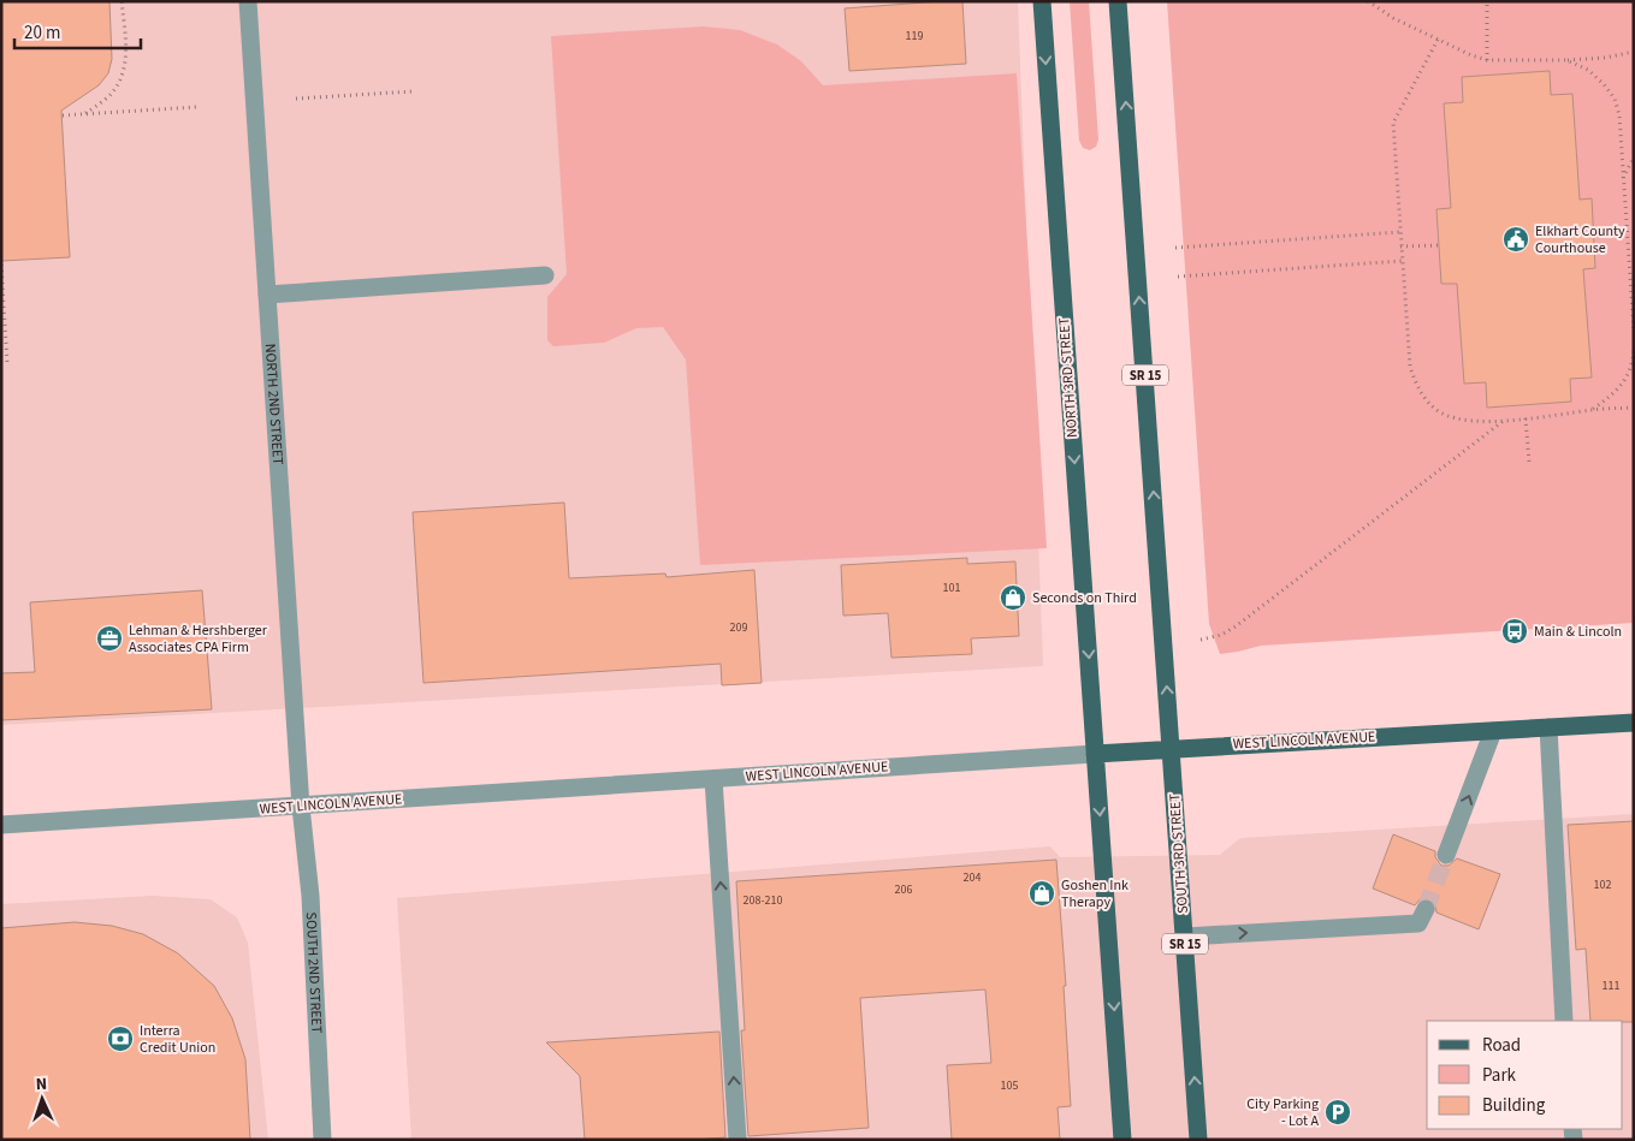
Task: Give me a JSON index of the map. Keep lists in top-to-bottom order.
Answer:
{
  "streets": {
    "main road": [
      "SR 15",
      "NORTH 3RD STREET",
      "WEST LINCOLN AVENUE",
      "SOUTH 3RD STREET"
    ],
    "street": ["NORTH 2ND STREET", "SOUTH 2ND STREET"]
  },
  "crossings": [
    ["SR 15", "WEST LINCOLN AVENUE"],
    ["SR 15", "SOUTH 3RD STREET"],
    ["NORTH 3RD STREET", "WEST LINCOLN AVENUE"],
    ["NORTH 2ND STREET", "WEST LINCOLN AVENUE"],
    ["NORTH 2ND STREET", "SOUTH 2ND STREET"],
    ["WEST LINCOLN AVENUE", "SOUTH 3RD STREET"],
    ["WEST LINCOLN AVENUE", "SOUTH 2ND STREET"]
  ],
  "places": {
    "public building": ["Elkhart County Courthouse"],
    "shop": ["Seconds on Third", "Goshen Ink Therapy"],
    "bus stop": ["Main & Lincoln"],
    "office": ["Lehman & Hershberger Associates CPA Firm"],
    "bank": ["Interra Credit Union"],
    "parking": ["City Parking - Lot A"]
  },
  "house_numbers": [
    "119",
    "101",
    "209",
    "204",
    "102",
    "206",
    "208-210",
    "111",
    "105"
  ],
  "legend": ["Road", "Park", "Building"],
  "scale_bar": "20 m",
  "north": "top"
}
